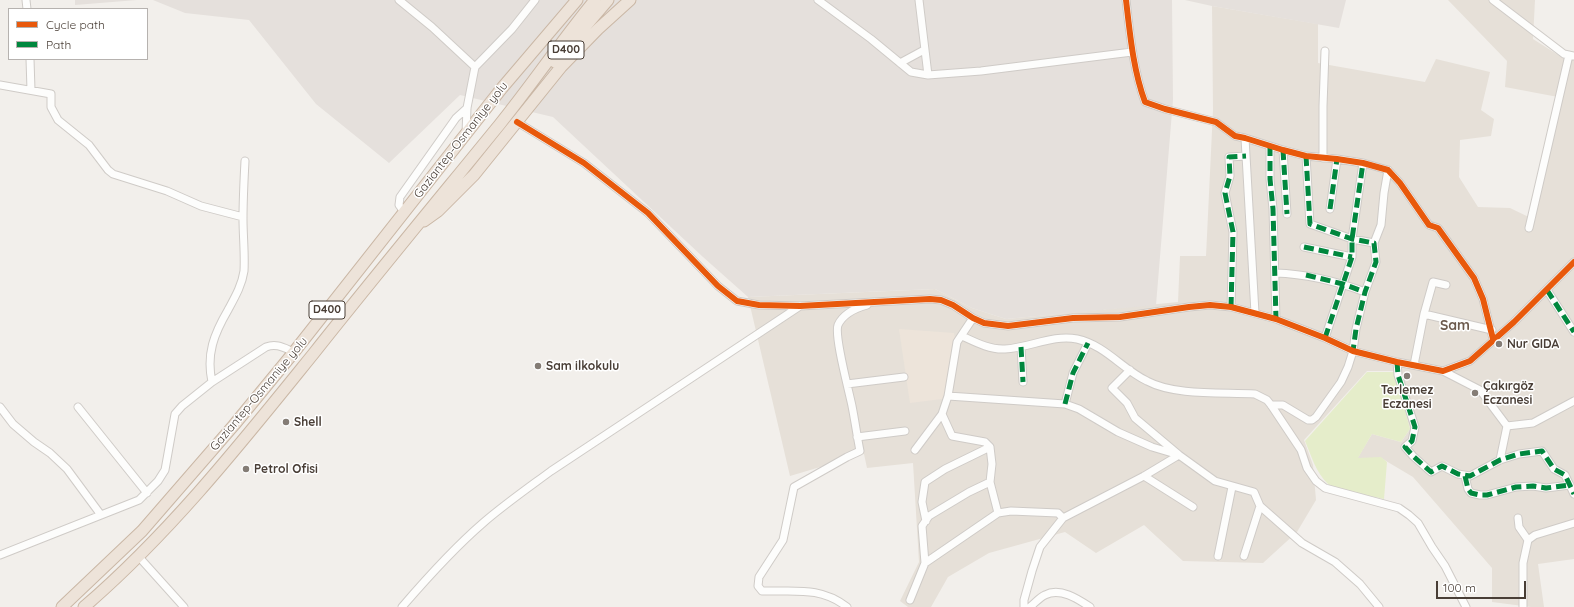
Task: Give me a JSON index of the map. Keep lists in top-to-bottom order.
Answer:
{
  "streets": {
    "highway": ["D400", "Gaziantep-Osmaniye yolu"]
  },
  "crossings": [
    ["D400", "Gaziantep-Osmaniye yolu"]
  ],
  "districts": ["Sam"],
  "places": [
    "Nur GIDA",
    "Sam ilkokulu",
    "Terlemez Eczanesi",
    "Çakırgöz Eczanesi",
    "Shell",
    "Petrol Ofisi"
  ],
  "legend": ["Cycle path", "Path"],
  "scale_bar": "100 m"
}
